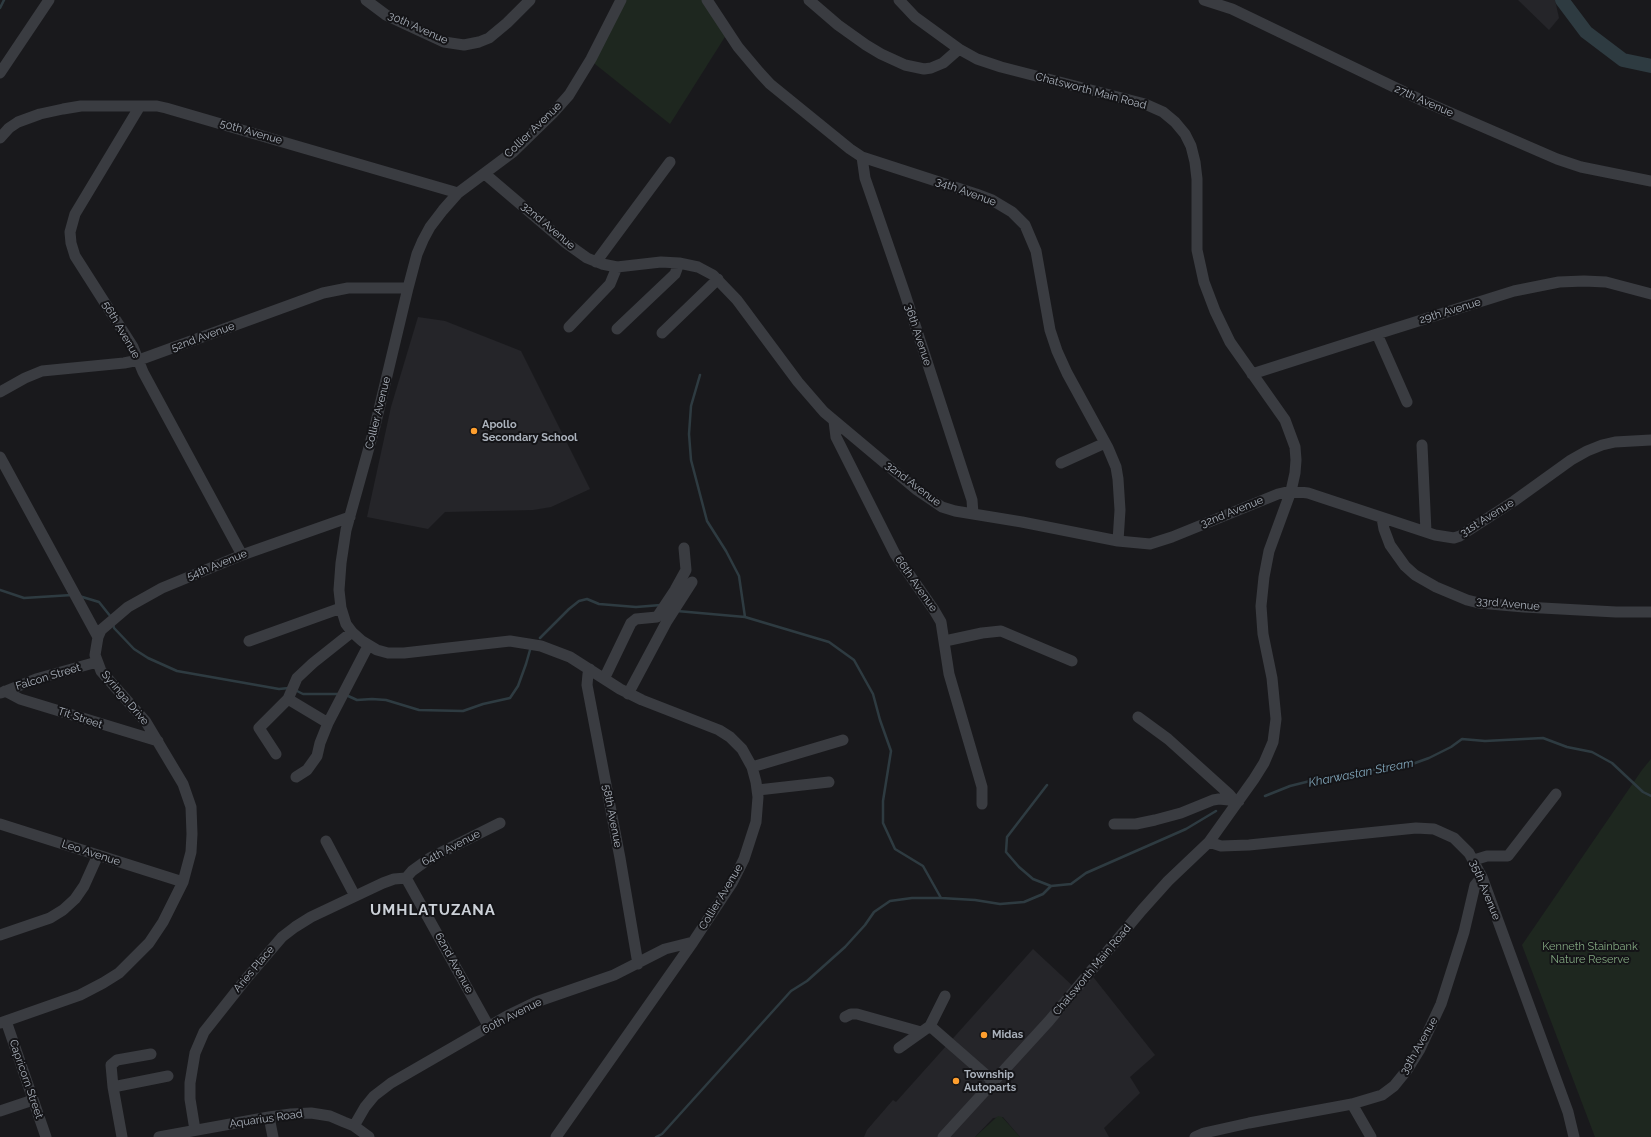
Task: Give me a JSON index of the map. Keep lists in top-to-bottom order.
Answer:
{
  "streets": {
    "street": [
      "30th Avenue",
      "Chatsworth Main Road",
      "27th Avenue",
      "Collier Avenue",
      "50th Avenue",
      "34th Avenue",
      "32nd Avenue",
      "29th Avenue",
      "56th Avenue",
      "36th Avenue",
      "52nd Avenue",
      "31st Avenue",
      "54th Avenue",
      "66th Avenue",
      "33rd Avenue",
      "Falcon Street",
      "Syringa Drive",
      "Tit Street",
      "58th Avenue",
      "64th Avenue",
      "Leo Avenue",
      "35th Avenue",
      "62nd Avenue",
      "Aries Place",
      "60th Avenue",
      "39th Avenue",
      "Capricorn Street",
      "Aquarius Road"
    ]
  },
  "crossings": [
    ["Chatsworth Main Road", "32nd Avenue"],
    ["Chatsworth Main Road", "29th Avenue"],
    ["Chatsworth Main Road", "31st Avenue"],
    ["Chatsworth Main Road", "35th Avenue"],
    ["Collier Avenue", "50th Avenue"],
    ["Collier Avenue", "32nd Avenue"],
    ["Collier Avenue", "52nd Avenue"],
    ["Collier Avenue", "54th Avenue"],
    ["Collier Avenue", "58th Avenue"],
    ["Collier Avenue", "60th Avenue"],
    ["50th Avenue", "56th Avenue"],
    ["34th Avenue", "32nd Avenue"],
    ["34th Avenue", "36th Avenue"],
    ["32nd Avenue", "36th Avenue"],
    ["32nd Avenue", "31st Avenue"],
    ["32nd Avenue", "66th Avenue"],
    ["56th Avenue", "52nd Avenue"],
    ["56th Avenue", "54th Avenue"],
    ["31st Avenue", "33rd Avenue"],
    ["54th Avenue", "Syringa Drive"],
    ["Falcon Street", "Syringa Drive"],
    ["Falcon Street", "Tit Street"],
    ["Syringa Drive", "Tit Street"],
    ["Syringa Drive", "Leo Avenue"],
    ["Syringa Drive", "Capricorn Street"],
    ["58th Avenue", "60th Avenue"],
    ["64th Avenue", "62nd Avenue"],
    ["64th Avenue", "Aries Place"],
    ["35th Avenue", "39th Avenue"],
    ["62nd Avenue", "Aries Place"],
    ["62nd Avenue", "60th Avenue"],
    ["Aries Place", "Aquarius Road"],
    ["60th Avenue", "Aquarius Road"]
  ],
  "districts": ["UMHLATUZANA"],
  "water": ["Kharwastan Stream"],
  "parks": ["Kenneth Stainbank Nature Reserve"],
  "places": ["Apollo Secondary School", "Midas", "Township Autoparts"]
}
